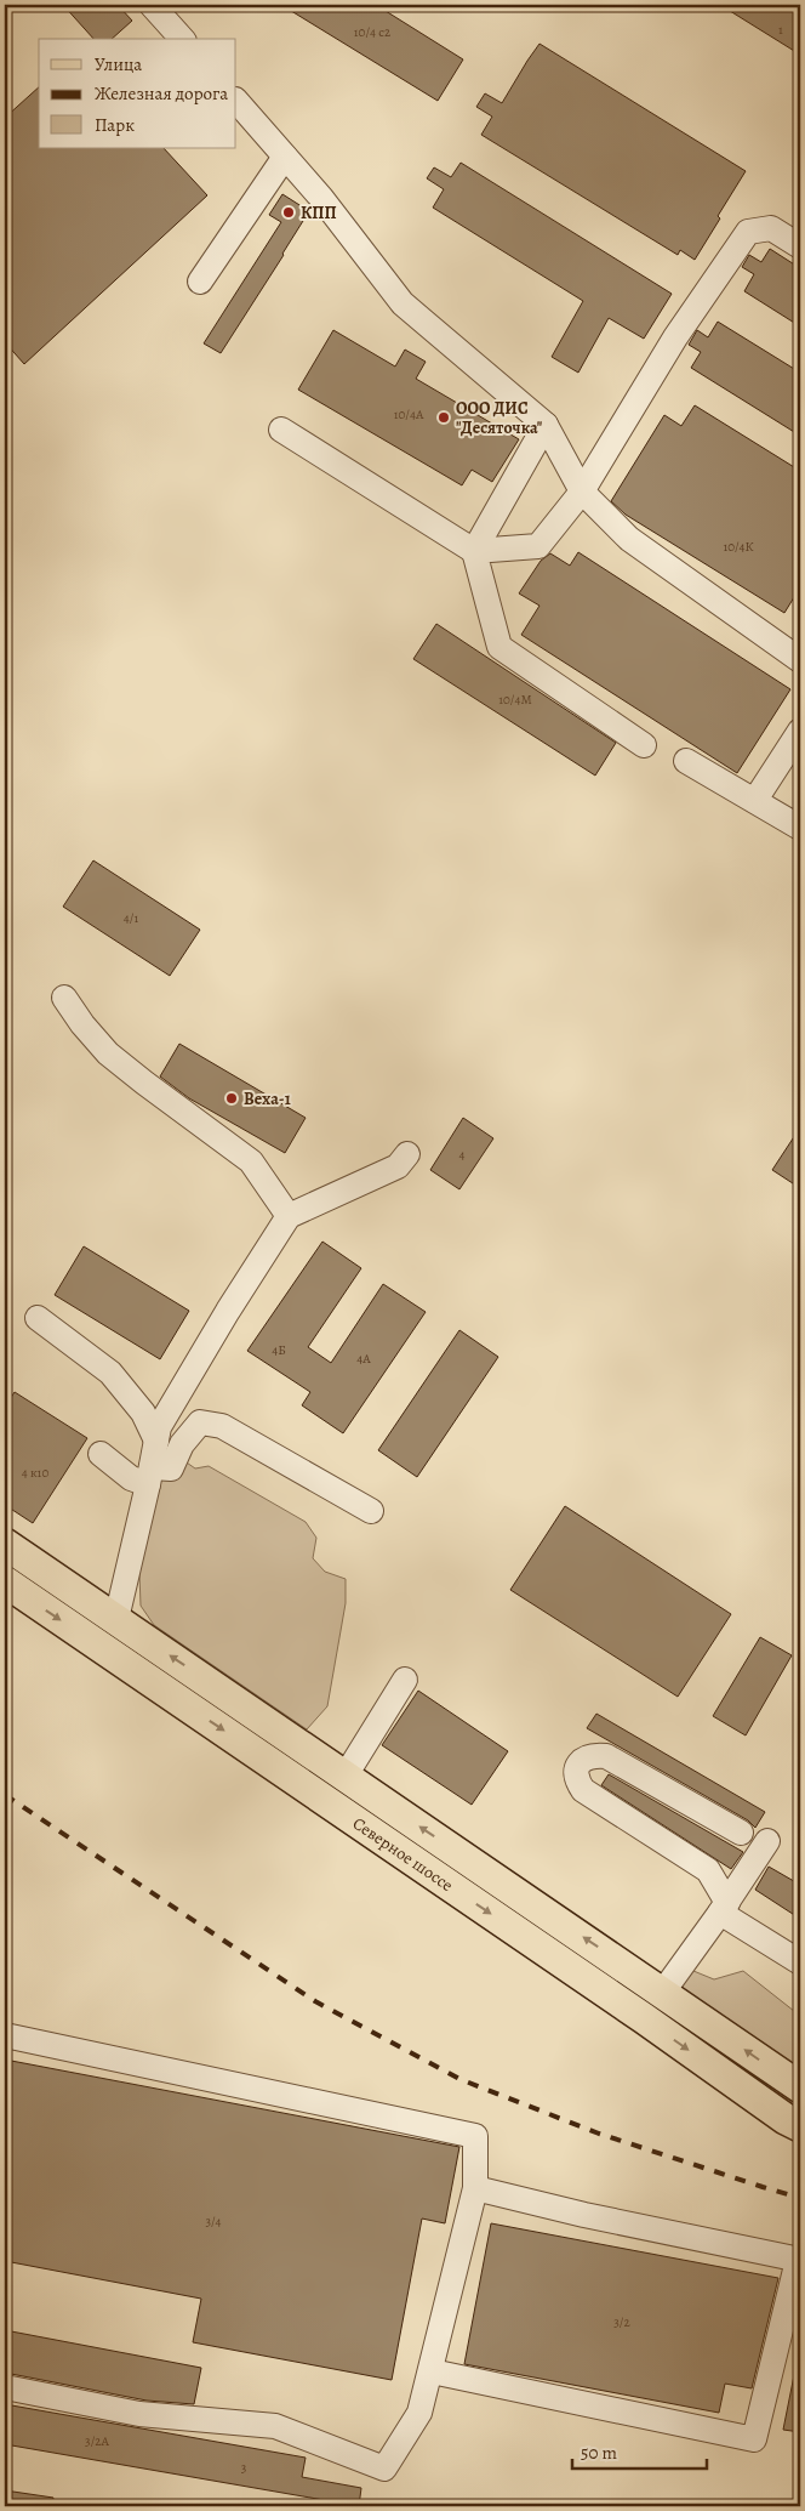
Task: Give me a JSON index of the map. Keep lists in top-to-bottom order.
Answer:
{
  "streets": {
    "main road": ["Северное шоссе"]
  },
  "places": ["КПП", "ООО ДИС \"Десяточка\"", "Веха-1"],
  "house_numbers": [
    "1",
    "10/4 с2",
    "10/4А",
    "10/4К",
    "10/4М",
    "4/1",
    "4",
    "4Б",
    "4А",
    "4 к10",
    "3/4",
    "3/2",
    "3/2А",
    "3"
  ],
  "legend": ["Улица", "Железная дорога", "Парк"],
  "scale_bar": "50 m"
}
